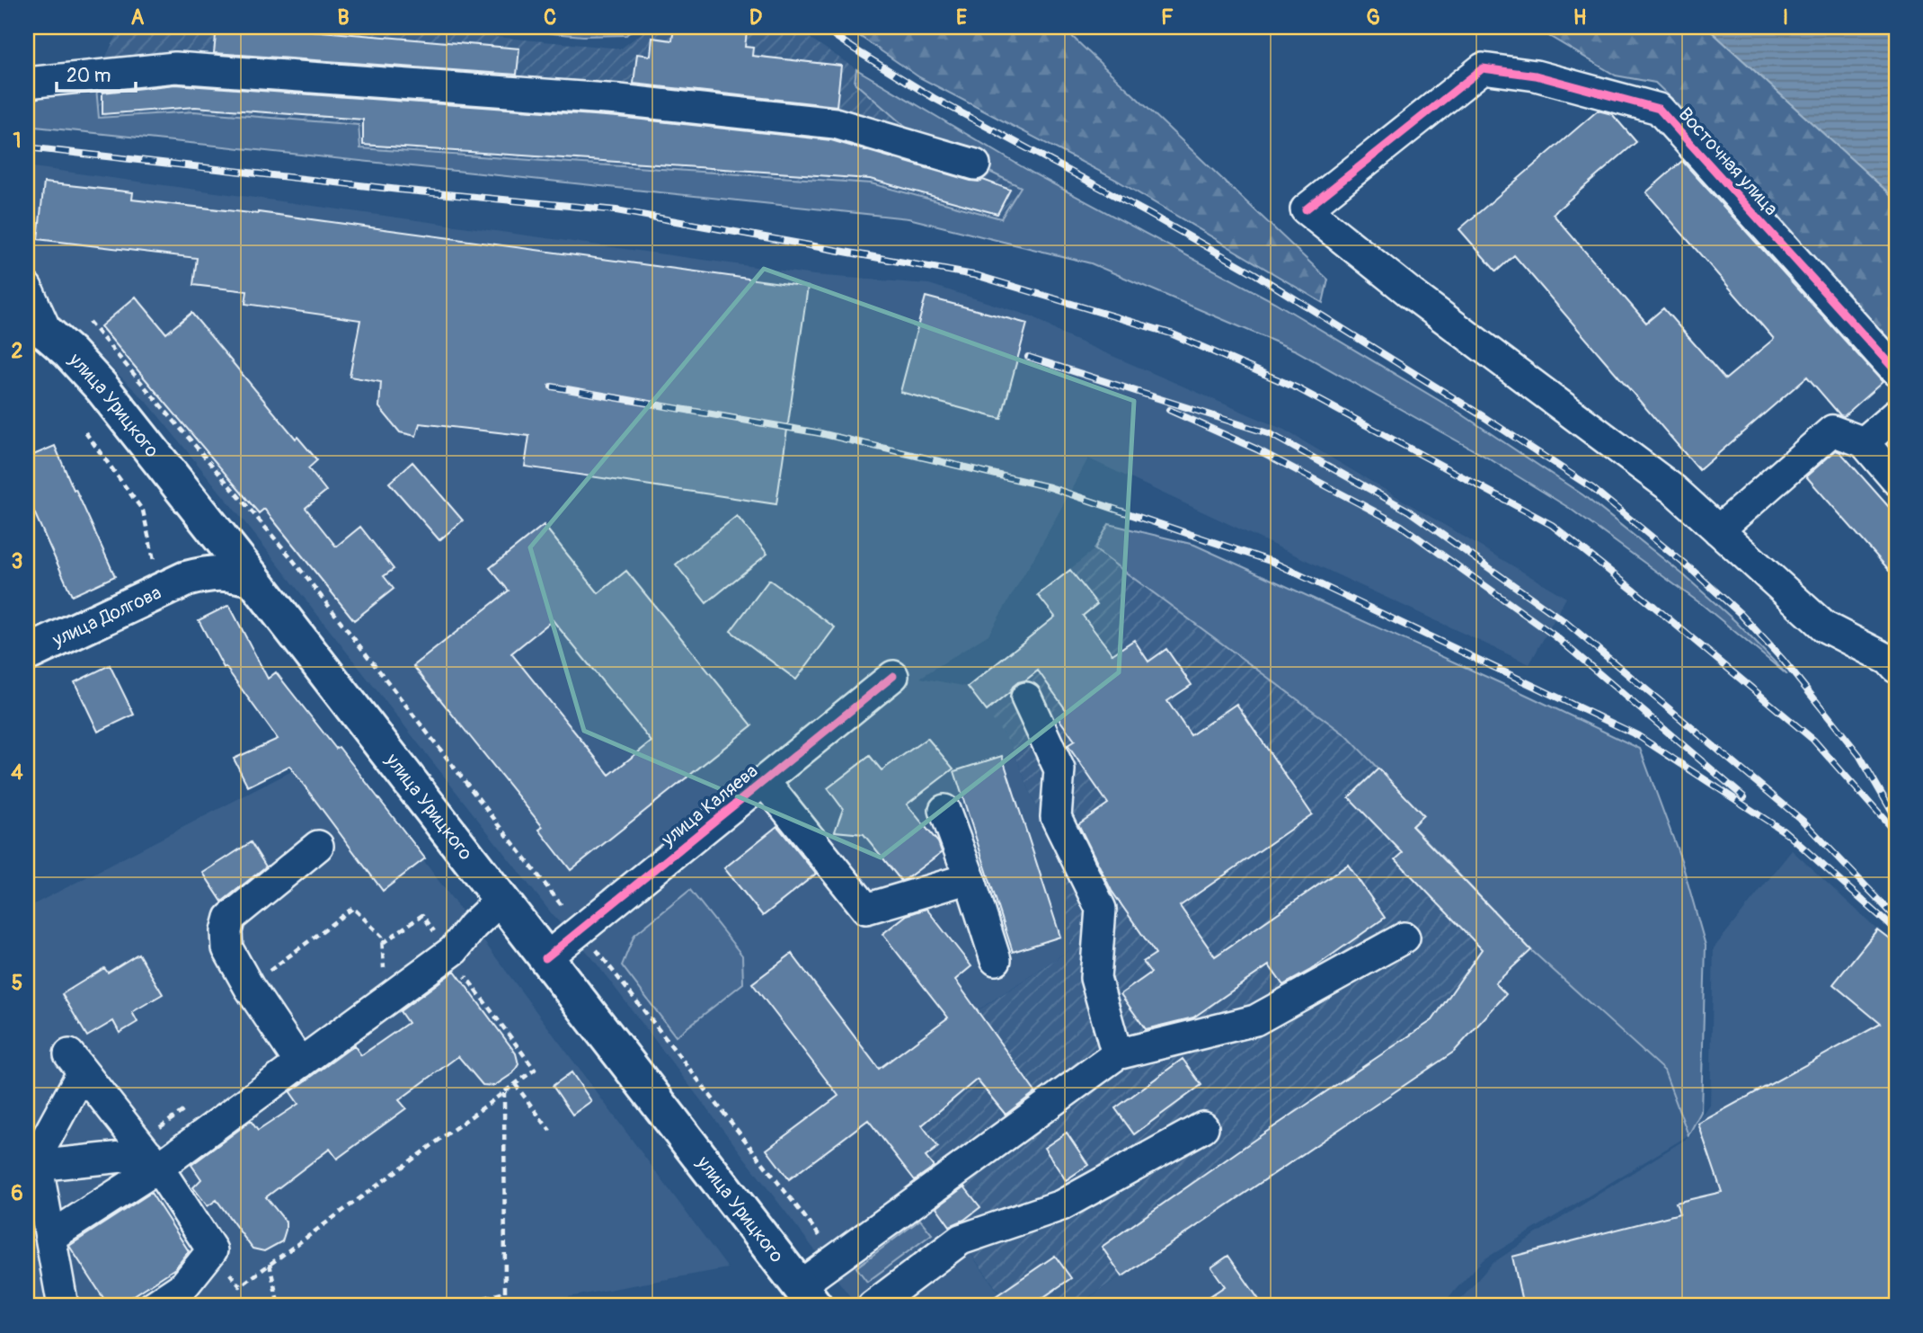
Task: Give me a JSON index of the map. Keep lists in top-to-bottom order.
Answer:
{
  "streets": {
    "main road": ["улица Урицкого", "улица Долгова"],
    "street": ["Восточная улица", "улица Каляева"]
  },
  "crossings": [
    ["улица Урицкого", "улица Долгова"],
    ["улица Урицкого", "улица Каляева"]
  ],
  "scale_bar": "20 m",
  "grid": {
    "columns": [
      "A",
      "B",
      "C",
      "D",
      "E",
      "F",
      "G",
      "H",
      "I"
    ],
    "rows": [
      "1",
      "2",
      "3",
      "4",
      "5",
      "6"
    ]
  }
}
